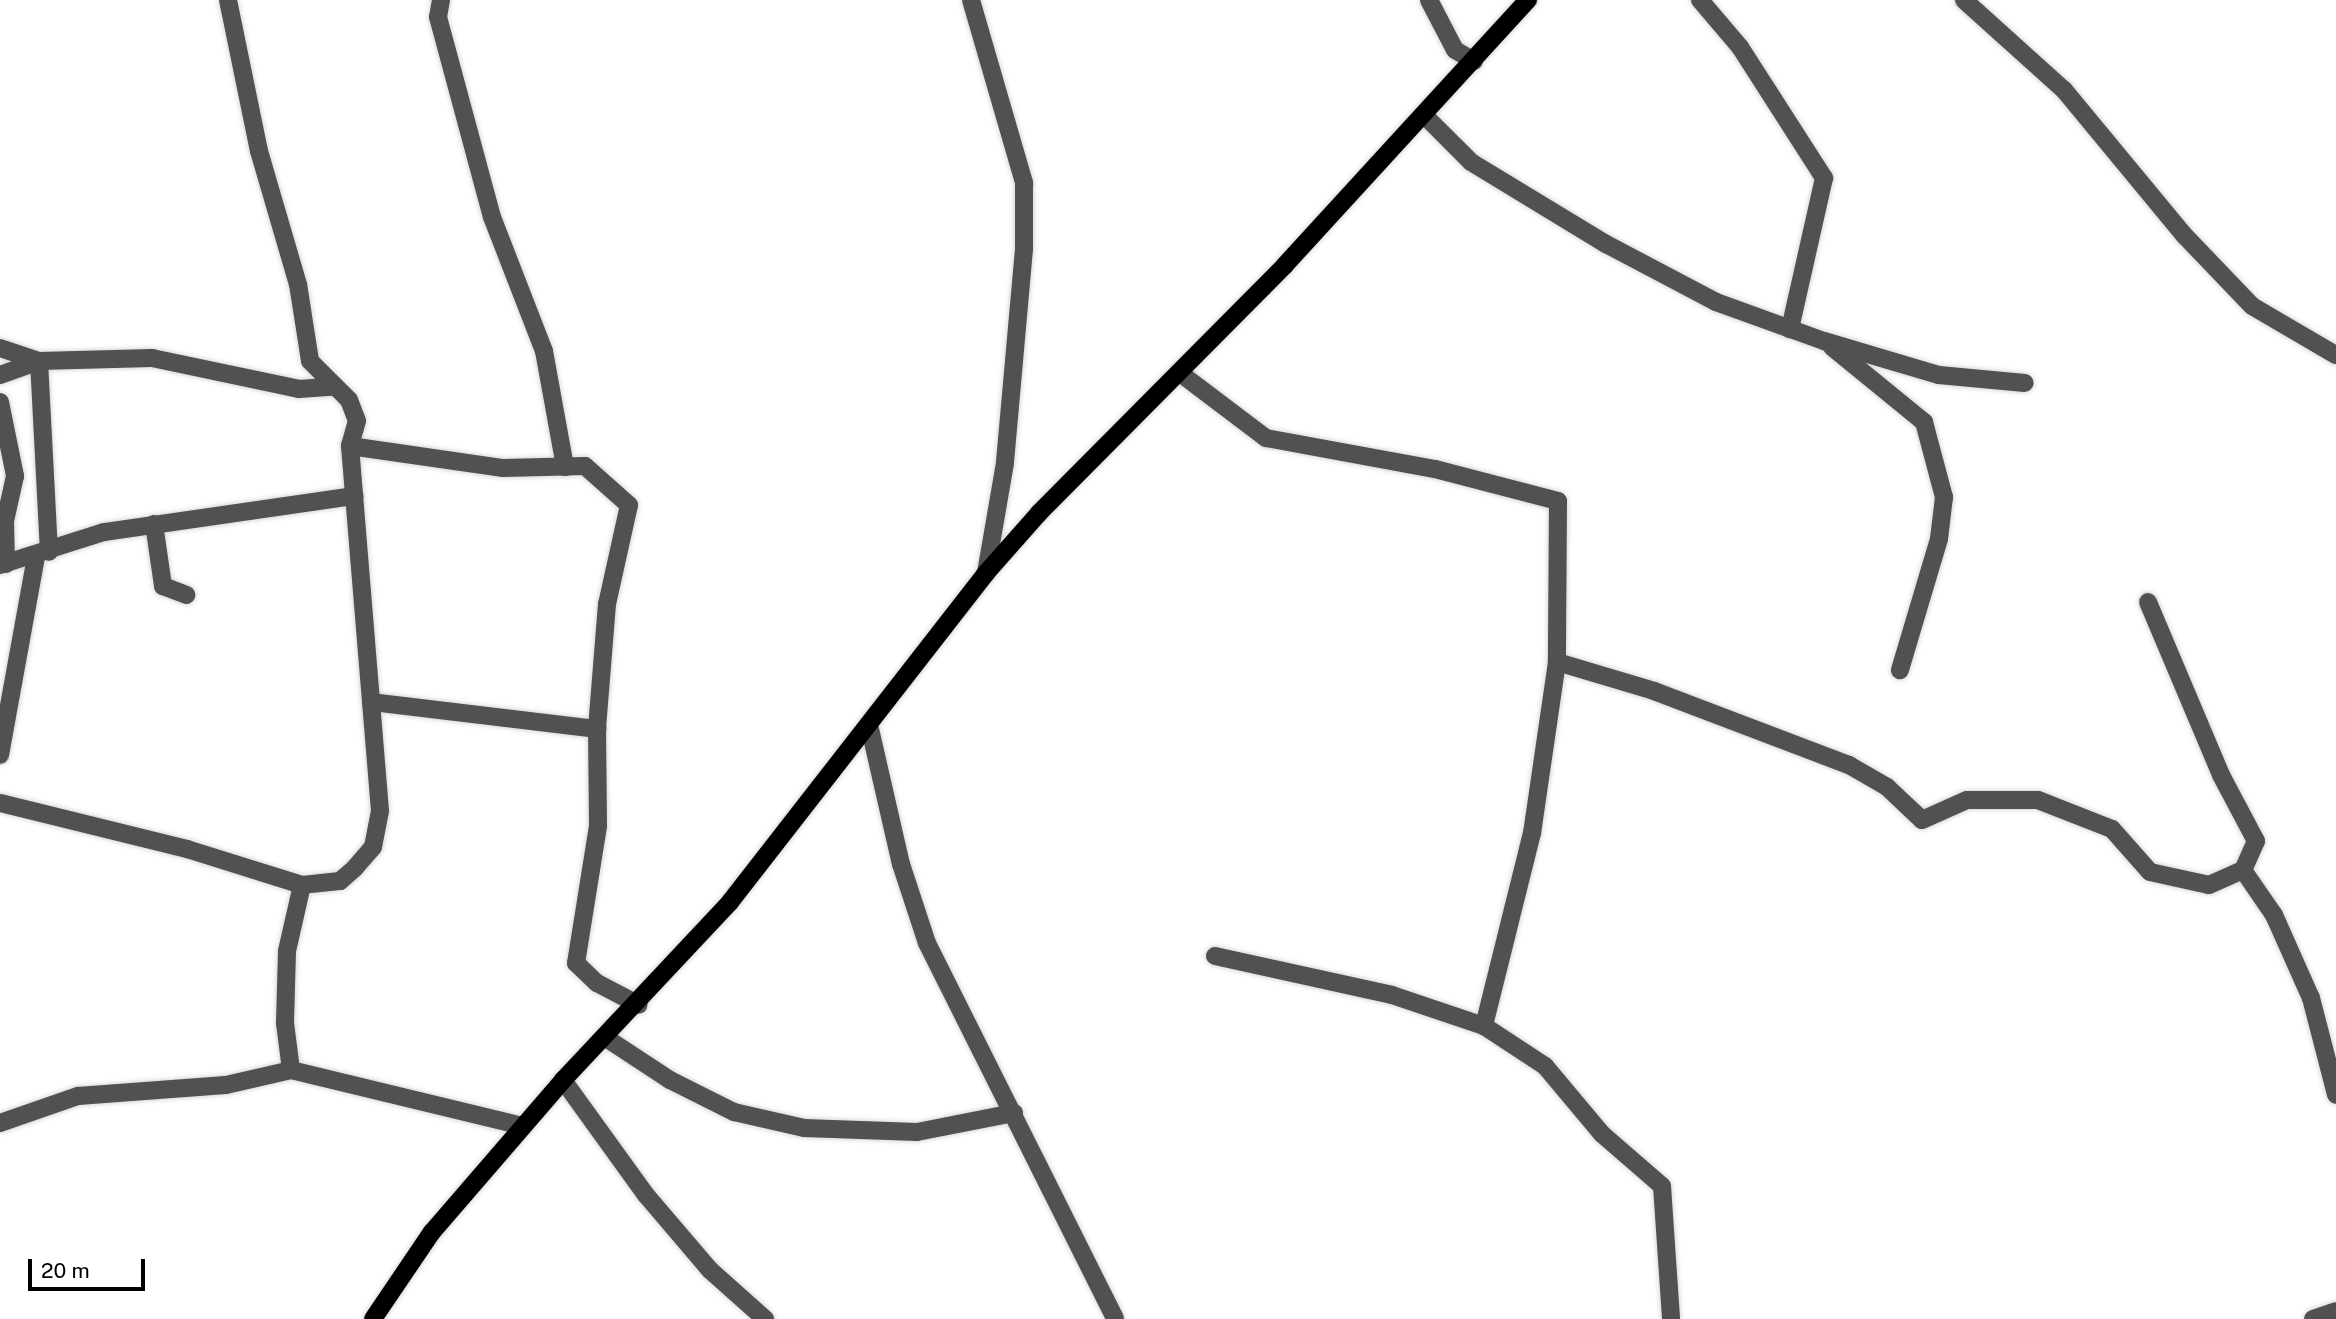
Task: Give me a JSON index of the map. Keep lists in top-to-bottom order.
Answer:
{
  "scale_bar": "20 m"
}
